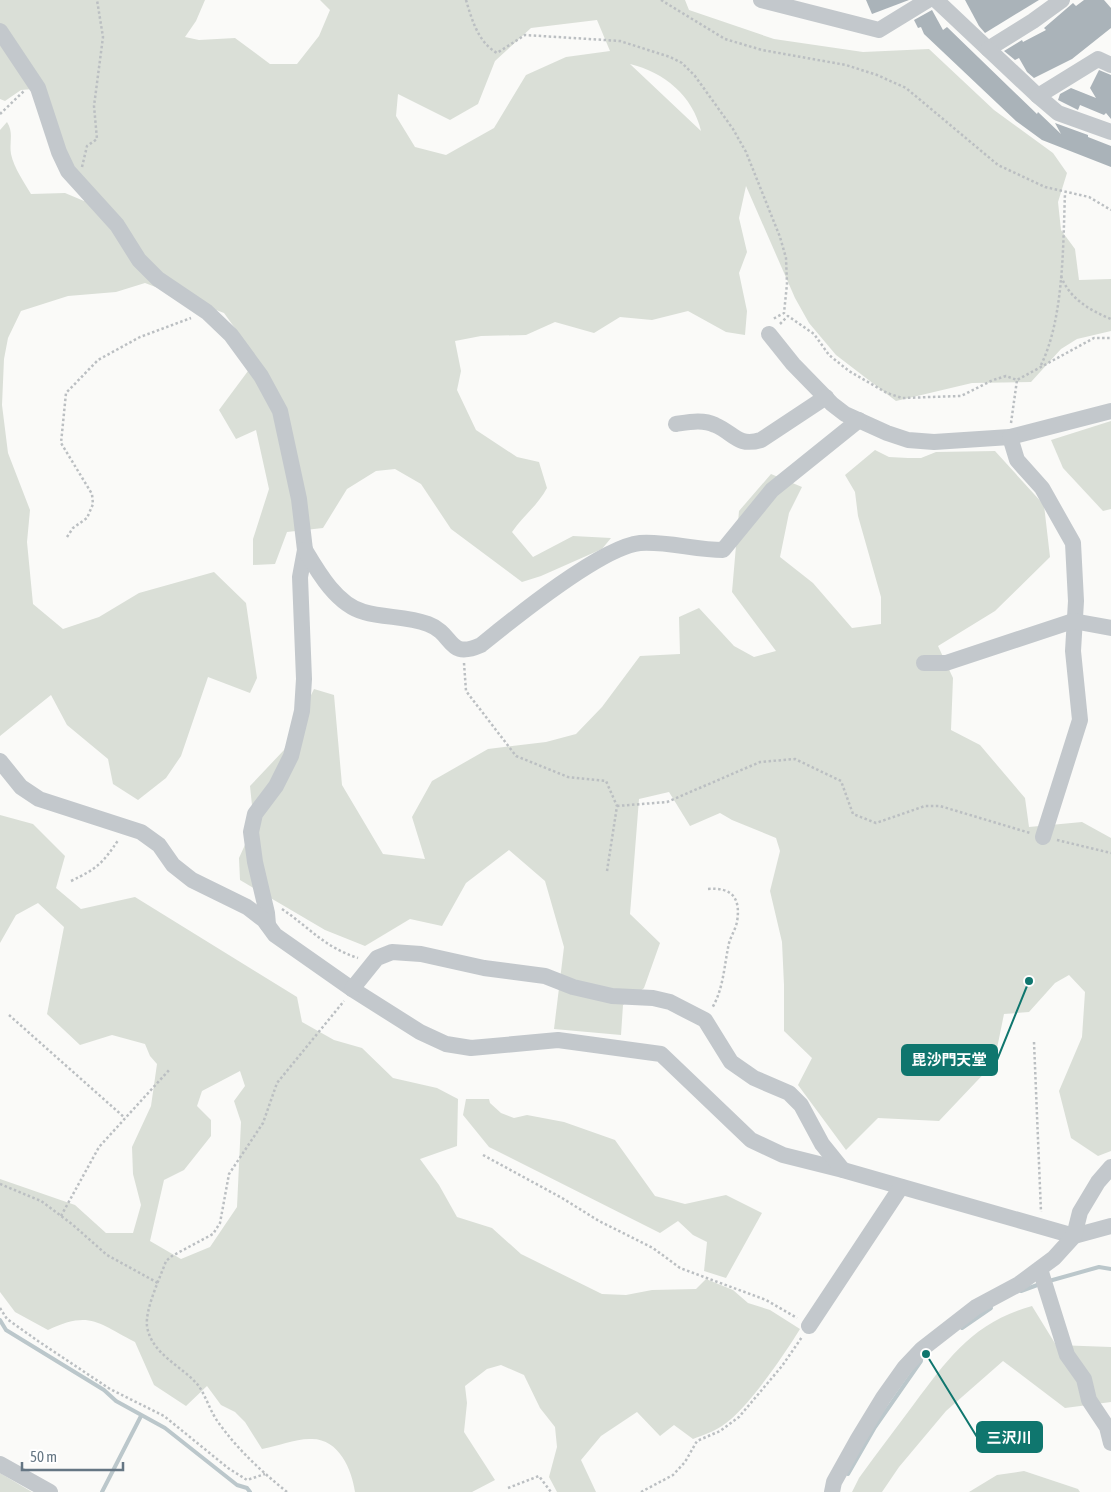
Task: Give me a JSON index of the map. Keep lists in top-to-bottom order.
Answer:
{
  "places": ["毘沙門天堂", "三沢川"],
  "scale_bar": "50 m"
}
